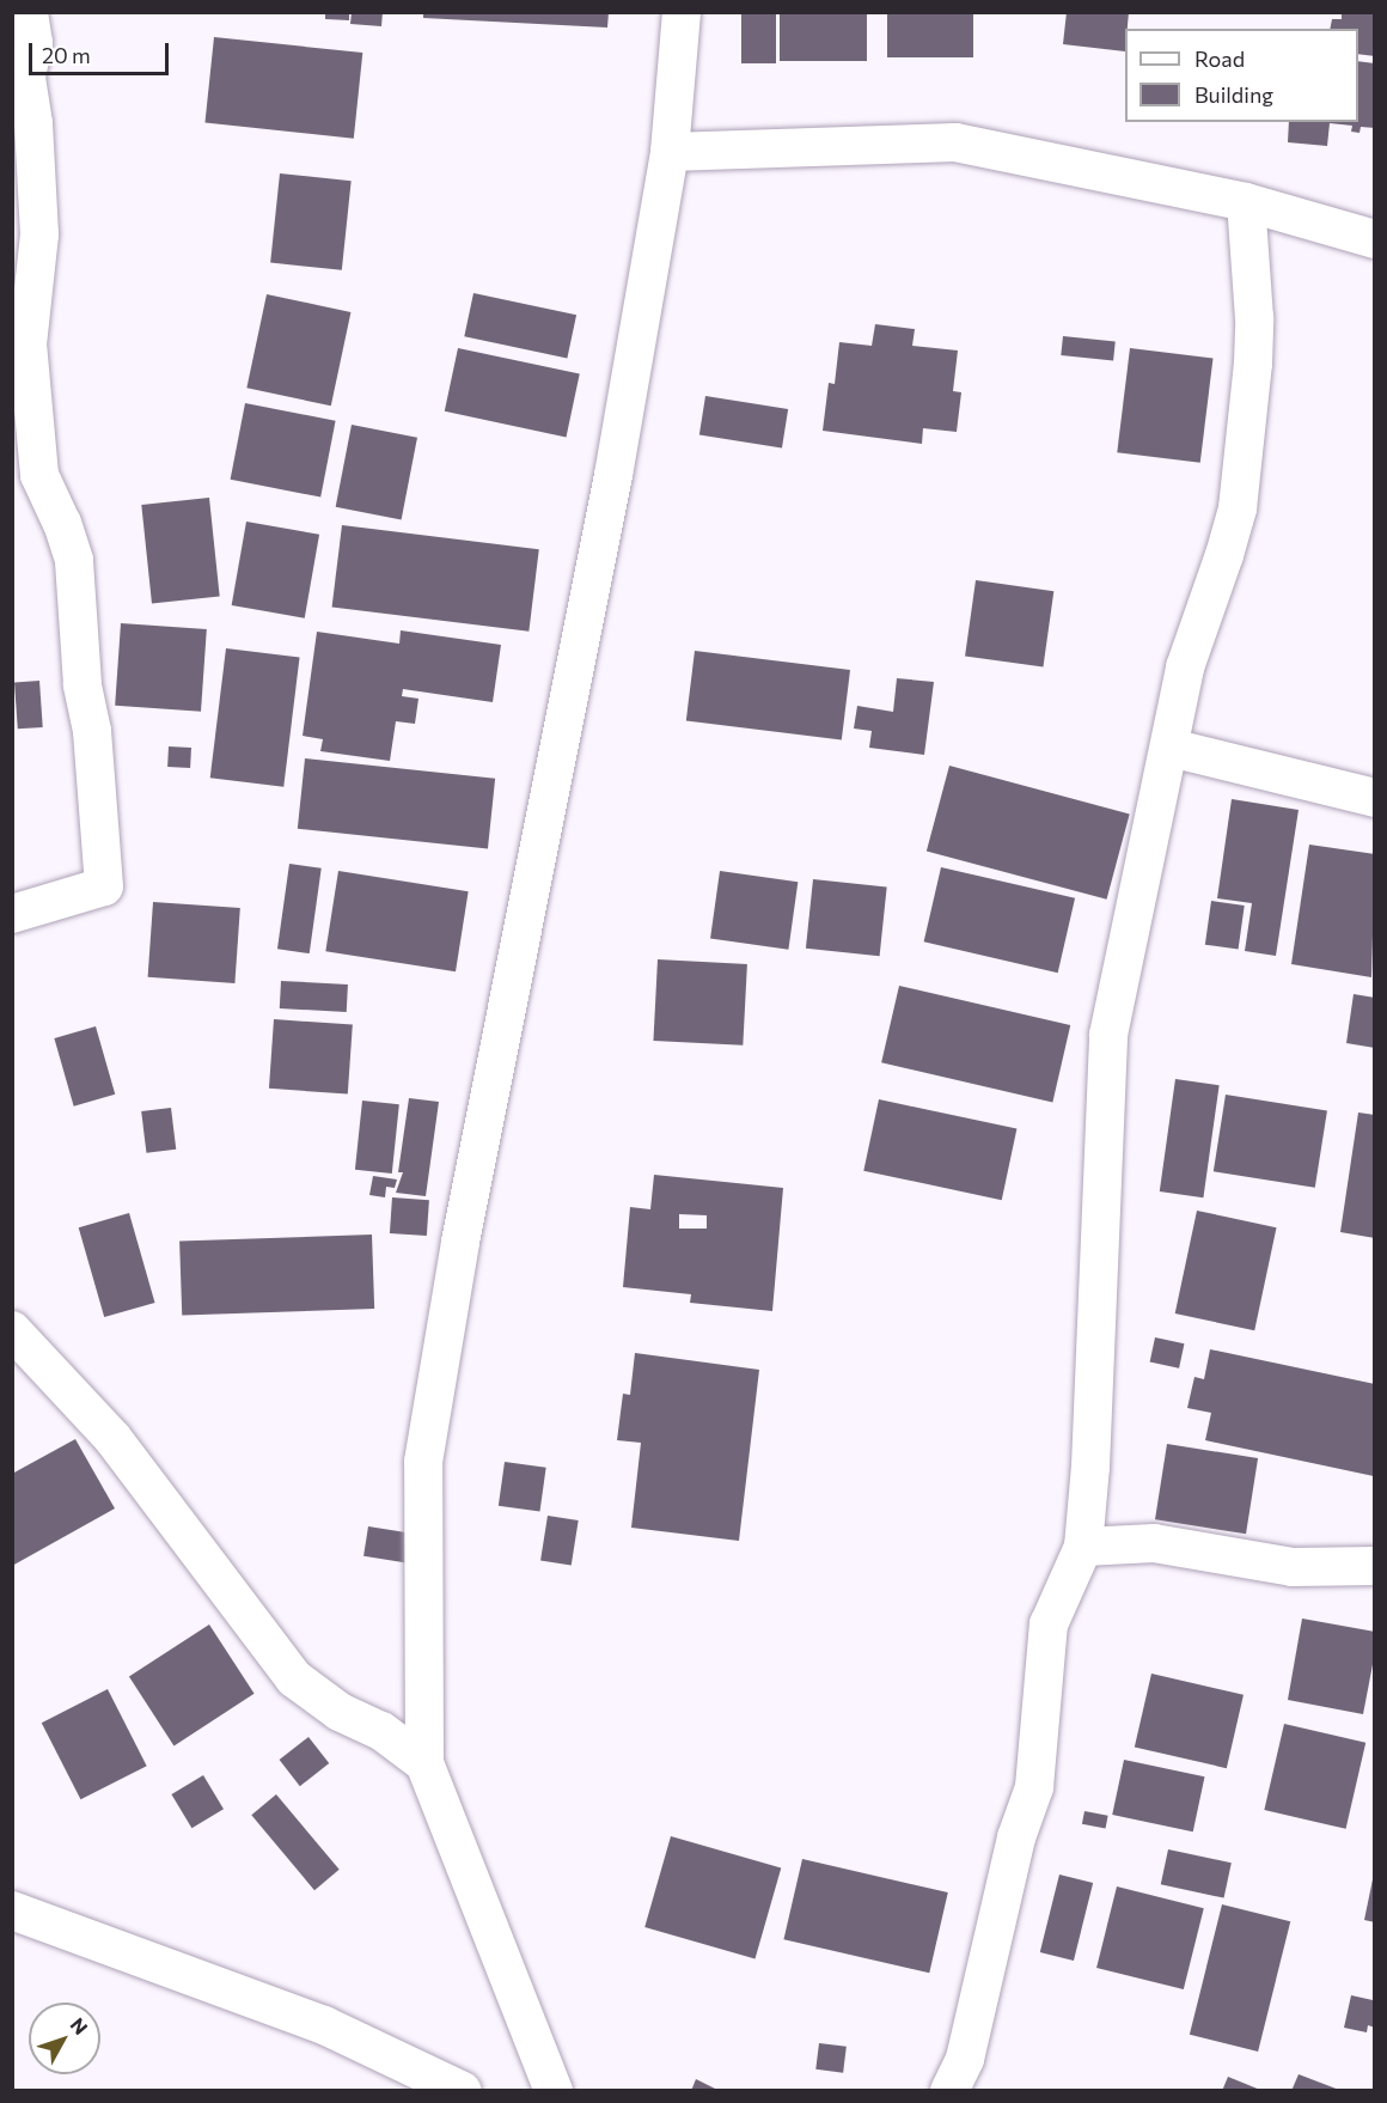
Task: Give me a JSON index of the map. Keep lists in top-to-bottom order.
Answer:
{
  "legend": ["Road", "Building"],
  "scale_bar": "20 m",
  "north": "top right"
}
